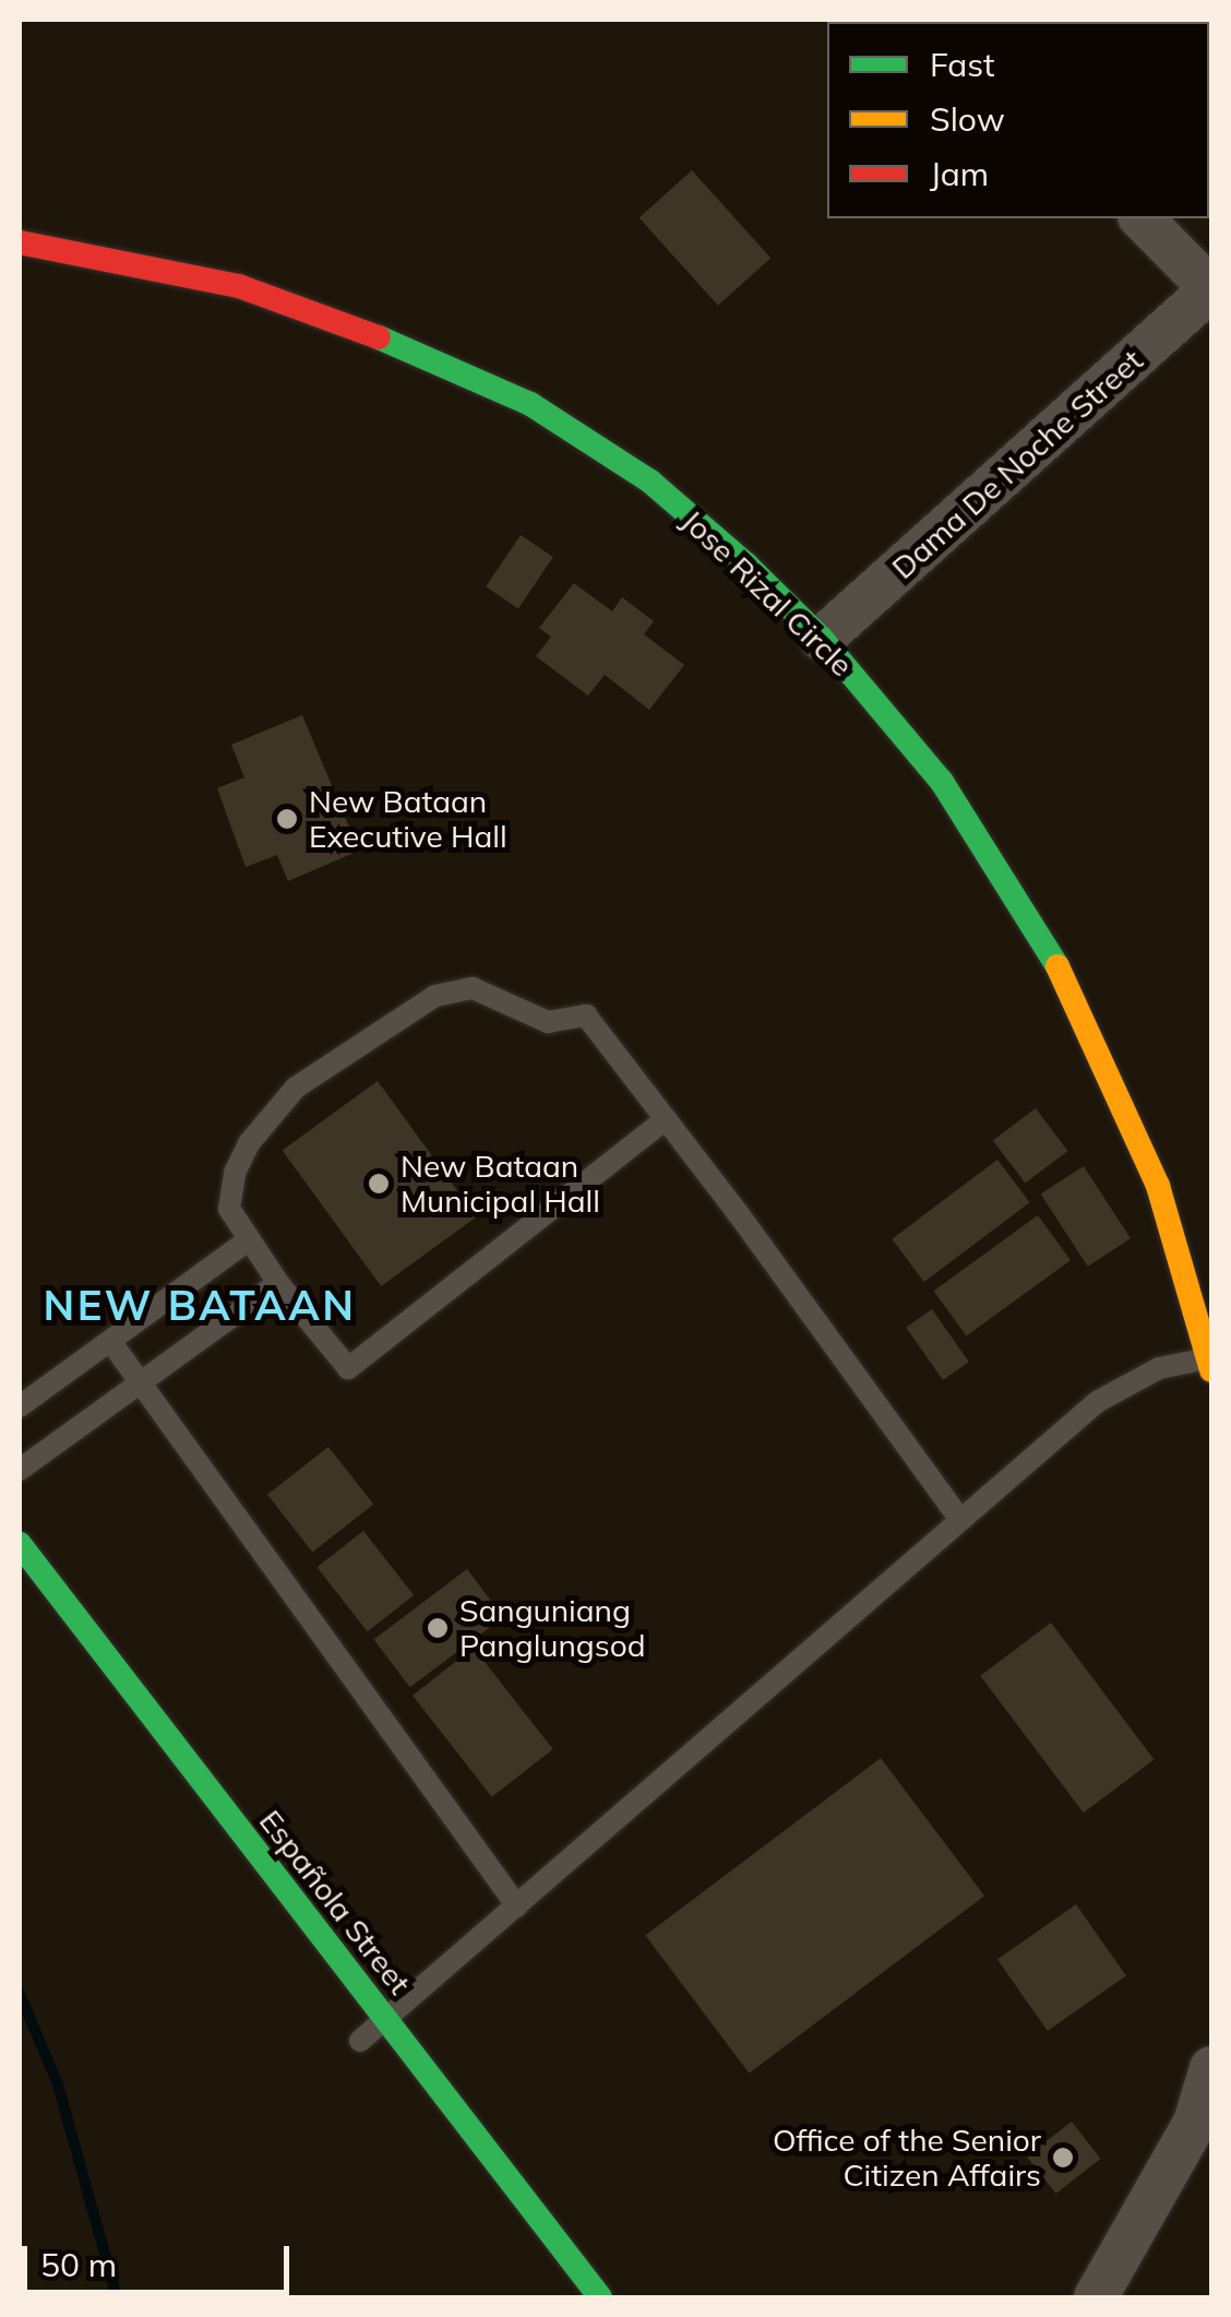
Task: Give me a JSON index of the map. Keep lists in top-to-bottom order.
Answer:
{
  "streets": {
    "street": ["Dama De Noche Street", "Jose Rizal Circle", "Española Street"]
  },
  "crossings": [
    ["Dama De Noche Street", "Jose Rizal Circle"]
  ],
  "districts": ["NEW BATAAN"],
  "places": [
    "New Bataan Executive Hall",
    "New Bataan Municipal Hall",
    "Sanguniang Panglungsod",
    "Office of the Senior Citizen Affairs"
  ],
  "legend": ["Fast", "Slow", "Jam"],
  "scale_bar": "50 m"
}
